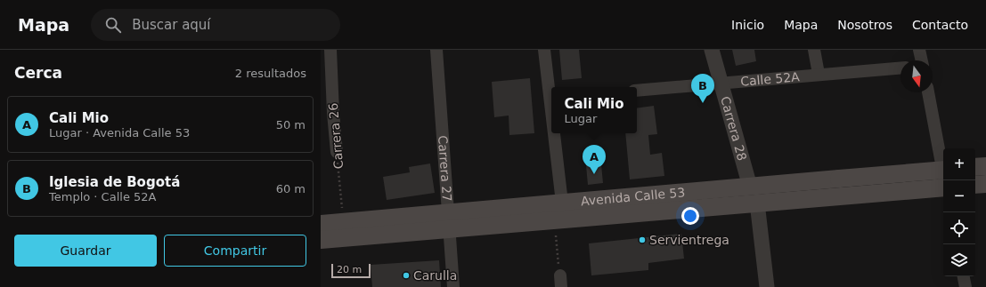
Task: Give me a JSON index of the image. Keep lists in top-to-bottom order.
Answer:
{
  "streets": {
    "main road": ["Avenida Calle 53"],
    "street": [
      "Calle 52A",
      "Carrera 28",
      "Carrera 26",
      "Carrera 27"
    ]
  },
  "crossings": [
    ["Calle 52A", "Carrera 28"],
    ["Carrera 28", "Avenida Calle 53"],
    ["Carrera 26", "Avenida Calle 53"],
    ["Carrera 27", "Avenida Calle 53"]
  ],
  "places": ["Servientrega", "Carulla"],
  "scale_bar": "20 m",
  "north": "bottom",
  "page": {
    "header": "Mapa",
    "search": "Buscar aquí",
    "nav": [
      "Inicio",
      "Mapa",
      "Nosotros",
      "Contacto"
    ],
    "heading": ["Cerca", "2 resultados"],
    "pins": ["B", "A"],
    "popup": ["Cali Mio", "Lugar"],
    "list": [
      {
        "mark": "A",
        "name": "Cali Mio",
        "note": "Lugar · Avenida Calle 53",
        "value": "50 m"
      },
      {
        "mark": "B",
        "name": "Iglesia de Bogotá",
        "note": "Templo · Calle 52A",
        "value": "60 m"
      }
    ],
    "map_buttons": ["+", "−"],
    "buttons": ["Guardar", "Compartir"],
    "scale": "20 m"
  }
}
